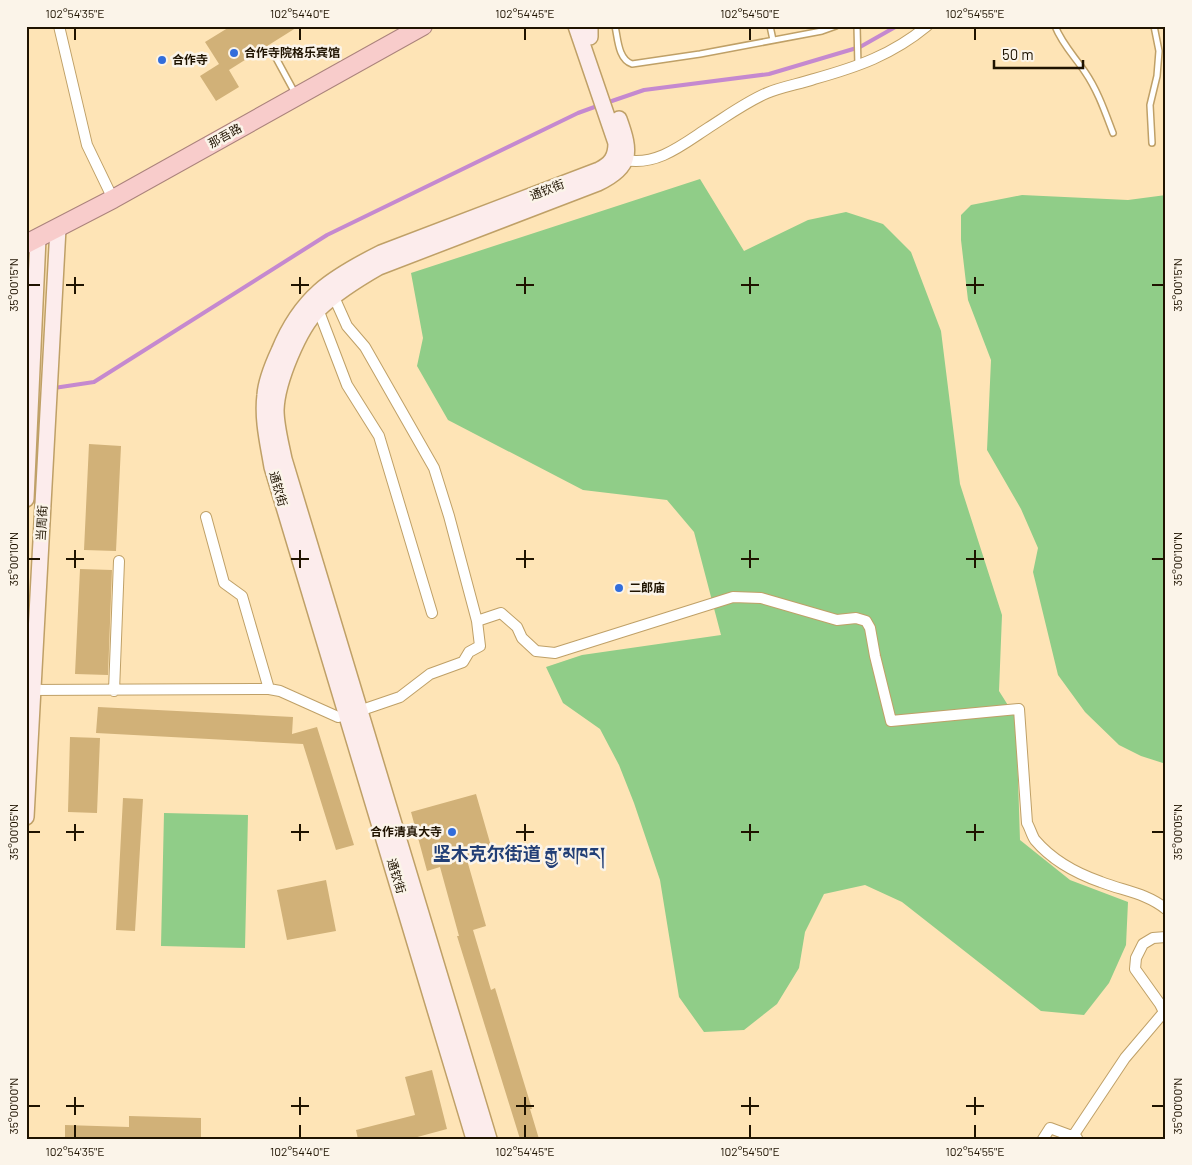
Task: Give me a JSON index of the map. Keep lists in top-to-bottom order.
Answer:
{
  "streets": {
    "highway": ["那吾路"],
    "main road": ["通钦街", "当周街"]
  },
  "crossings": [
    ["那吾路", "当周街"]
  ],
  "districts": ["坚木克尔街道 རྒྱ་མཁར།"],
  "places": [
    "合作寺院格乐宾馆",
    "合作寺",
    "二郎庙",
    "合作清真大寺"
  ],
  "scale_bar": "50 m",
  "coordinates": [
    "102°54'35\"E",
    "102°54'40\"E",
    "102°54'45\"E",
    "102°54'50\"E",
    "102°54'55\"E",
    "35°00'15\"N",
    "35°00'10\"N",
    "35°00'05\"N",
    "35°00'00\"N"
  ]
}
